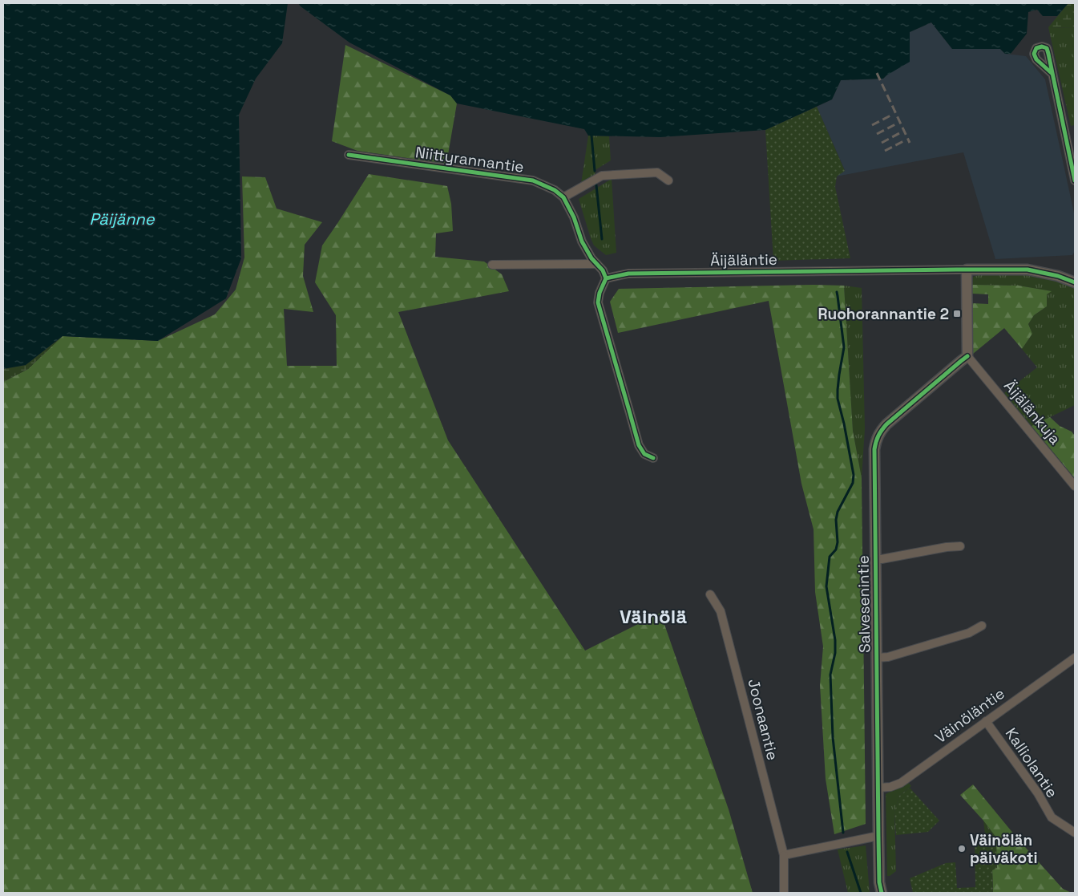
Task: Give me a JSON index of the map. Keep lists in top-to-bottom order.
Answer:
{
  "streets": {
    "street": [
      "Niittyrannantie",
      "Äijäläntie",
      "Äijälänkuja",
      "Salvesenintie",
      "Väinöläntie",
      "Joonaantie",
      "Kalliolantie"
    ]
  },
  "crossings": [
    ["Niittyrannantie", "Äijäläntie"],
    ["Äijälänkuja", "Salvesenintie"],
    ["Salvesenintie", "Väinöläntie"],
    ["Väinöläntie", "Kalliolantie"]
  ],
  "districts": ["Väinölä"],
  "water": ["Päijänne"],
  "places": {
    "transit": ["Ruohorannantie 2"],
    "other": ["Väinölän päiväkoti"]
  }
}
